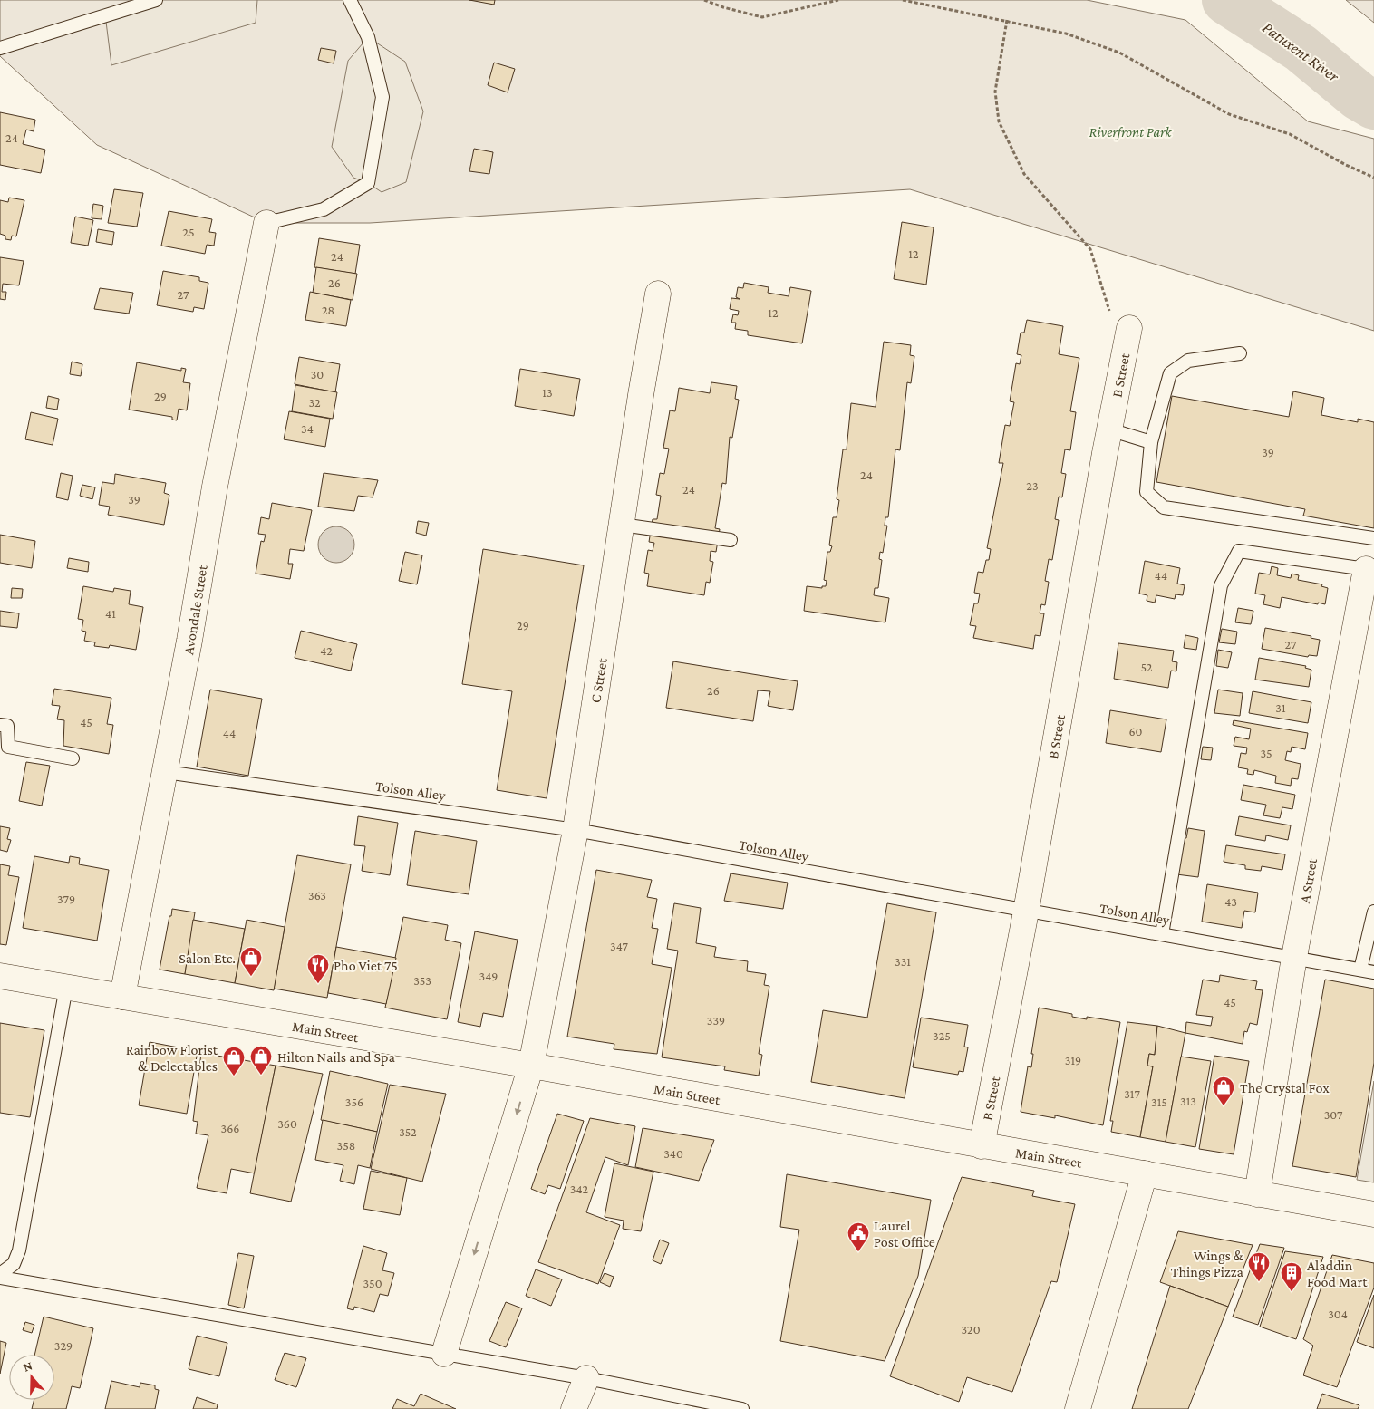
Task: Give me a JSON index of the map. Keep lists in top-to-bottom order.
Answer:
{
  "streets": {
    "street": [
      "B Street",
      "Avondale Street",
      "C Street",
      "A Street",
      "Main Street"
    ],
    "lane": ["Tolson Alley"]
  },
  "crossings": [
    ["B Street", "Tolson Alley"],
    ["B Street", "Main Street"],
    ["Avondale Street", "Tolson Alley"],
    ["Avondale Street", "Main Street"],
    ["C Street", "Tolson Alley"],
    ["C Street", "Main Street"],
    ["Tolson Alley", "A Street"],
    ["A Street", "Main Street"]
  ],
  "water": ["Patuxent River"],
  "parks": ["Riverfront Park"],
  "places": {
    "shop": [
      "Salon Etc.",
      "Hilton Nails and Spa",
      "Rainbow Florist & Delectables",
      "The Crystal Fox"
    ],
    "restaurant": ["Pho Viet 75", "Wings & Things Pizza"],
    "public building": ["Laurel Post Office"],
    "building": ["Aladdin Food Mart"]
  },
  "house_numbers": [
    "24",
    "25",
    "12",
    "24",
    "26",
    "27",
    "28",
    "12",
    "30",
    "13",
    "29",
    "32",
    "34",
    "39",
    "24",
    "23",
    "24",
    "39",
    "44",
    "41",
    "29",
    "27",
    "42",
    "52",
    "26",
    "31",
    "45",
    "60",
    "44",
    "35",
    "363",
    "379",
    "43",
    "347",
    "331",
    "349",
    "353",
    "45",
    "339",
    "325",
    "319",
    "317",
    "313",
    "356",
    "315",
    "307",
    "360",
    "366",
    "352",
    "358",
    "340",
    "342",
    "350",
    "304",
    "320",
    "329"
  ],
  "north": "top"
}
